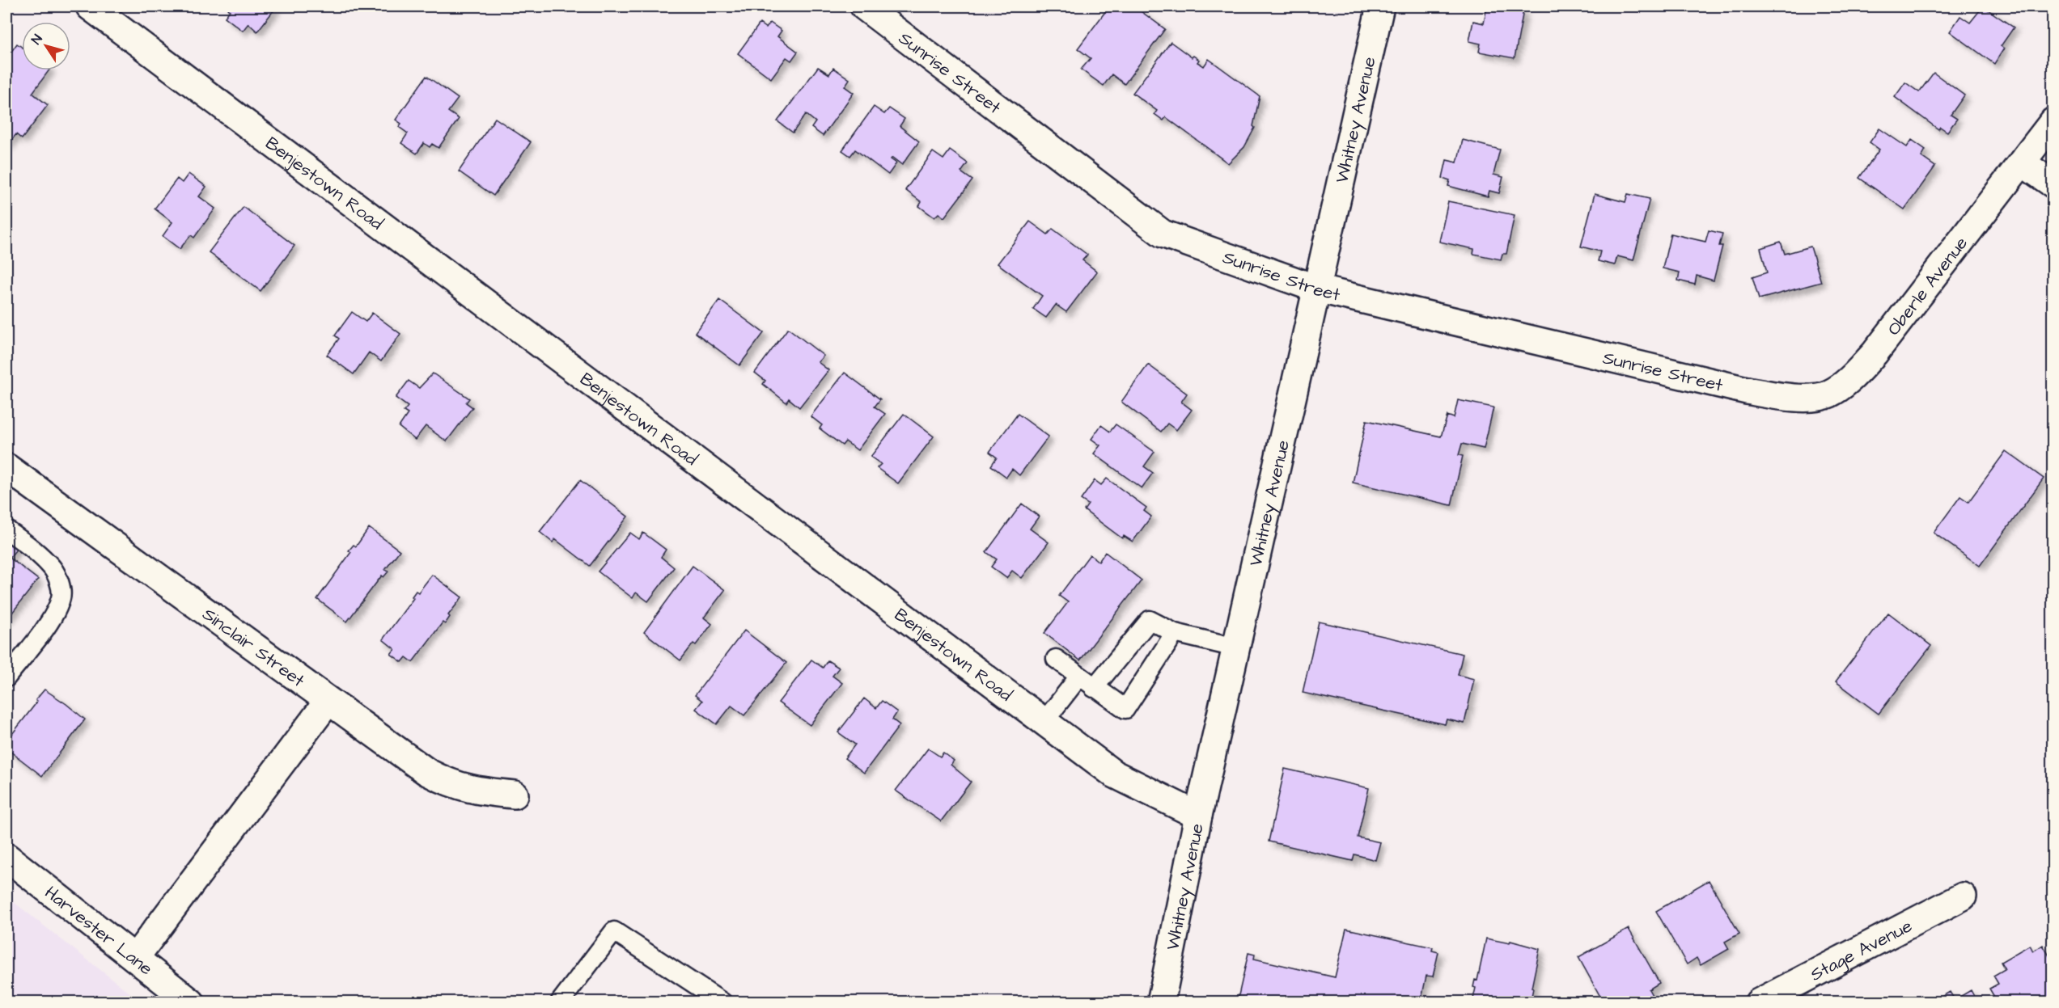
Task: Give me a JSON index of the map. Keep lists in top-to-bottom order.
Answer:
{
  "streets": {
    "street": [
      "Sunrise Street",
      "Whitney Avenue",
      "Benjestown Road",
      "Oberle Avenue",
      "Sinclair Street",
      "Harvester Lane",
      "Stage Avenue"
    ]
  },
  "crossings": [
    ["Sunrise Street", "Whitney Avenue"],
    ["Sunrise Street", "Oberle Avenue"],
    ["Whitney Avenue", "Benjestown Road"]
  ],
  "north": "top left"
}
